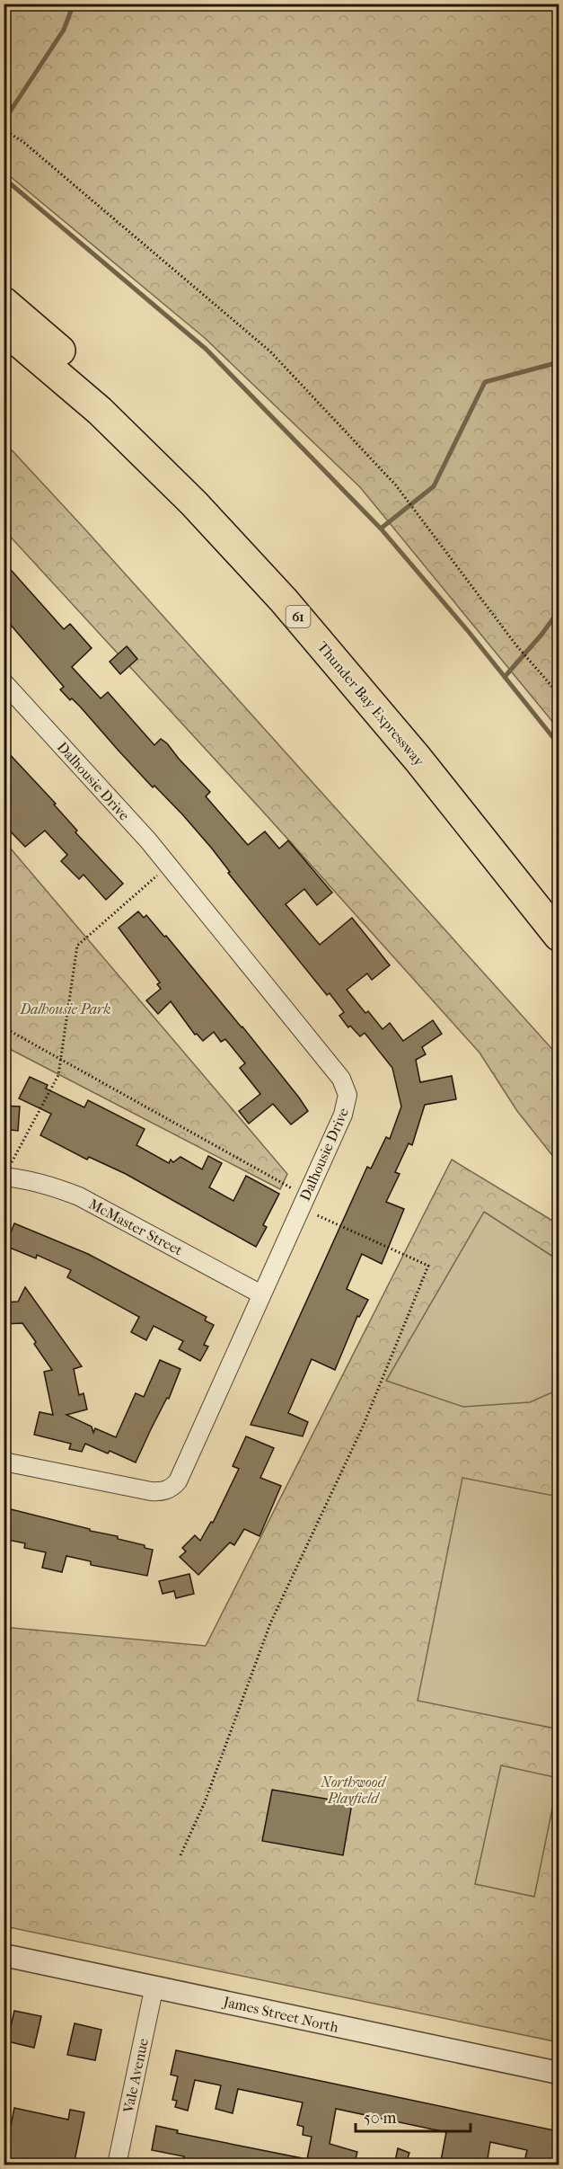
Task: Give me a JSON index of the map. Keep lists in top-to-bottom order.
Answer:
{
  "streets": {
    "highway": ["61", "Thunder Bay Expressway"],
    "street": [
      "Dalhousie Drive",
      "McMaster Street",
      "James Street North",
      "Vale Avenue"
    ]
  },
  "crossings": [
    ["Dalhousie Drive", "McMaster Street"],
    ["James Street North", "Vale Avenue"]
  ],
  "parks": ["Dalhousie Park", "Northwood Playfield"],
  "scale_bar": "50 m"
}
